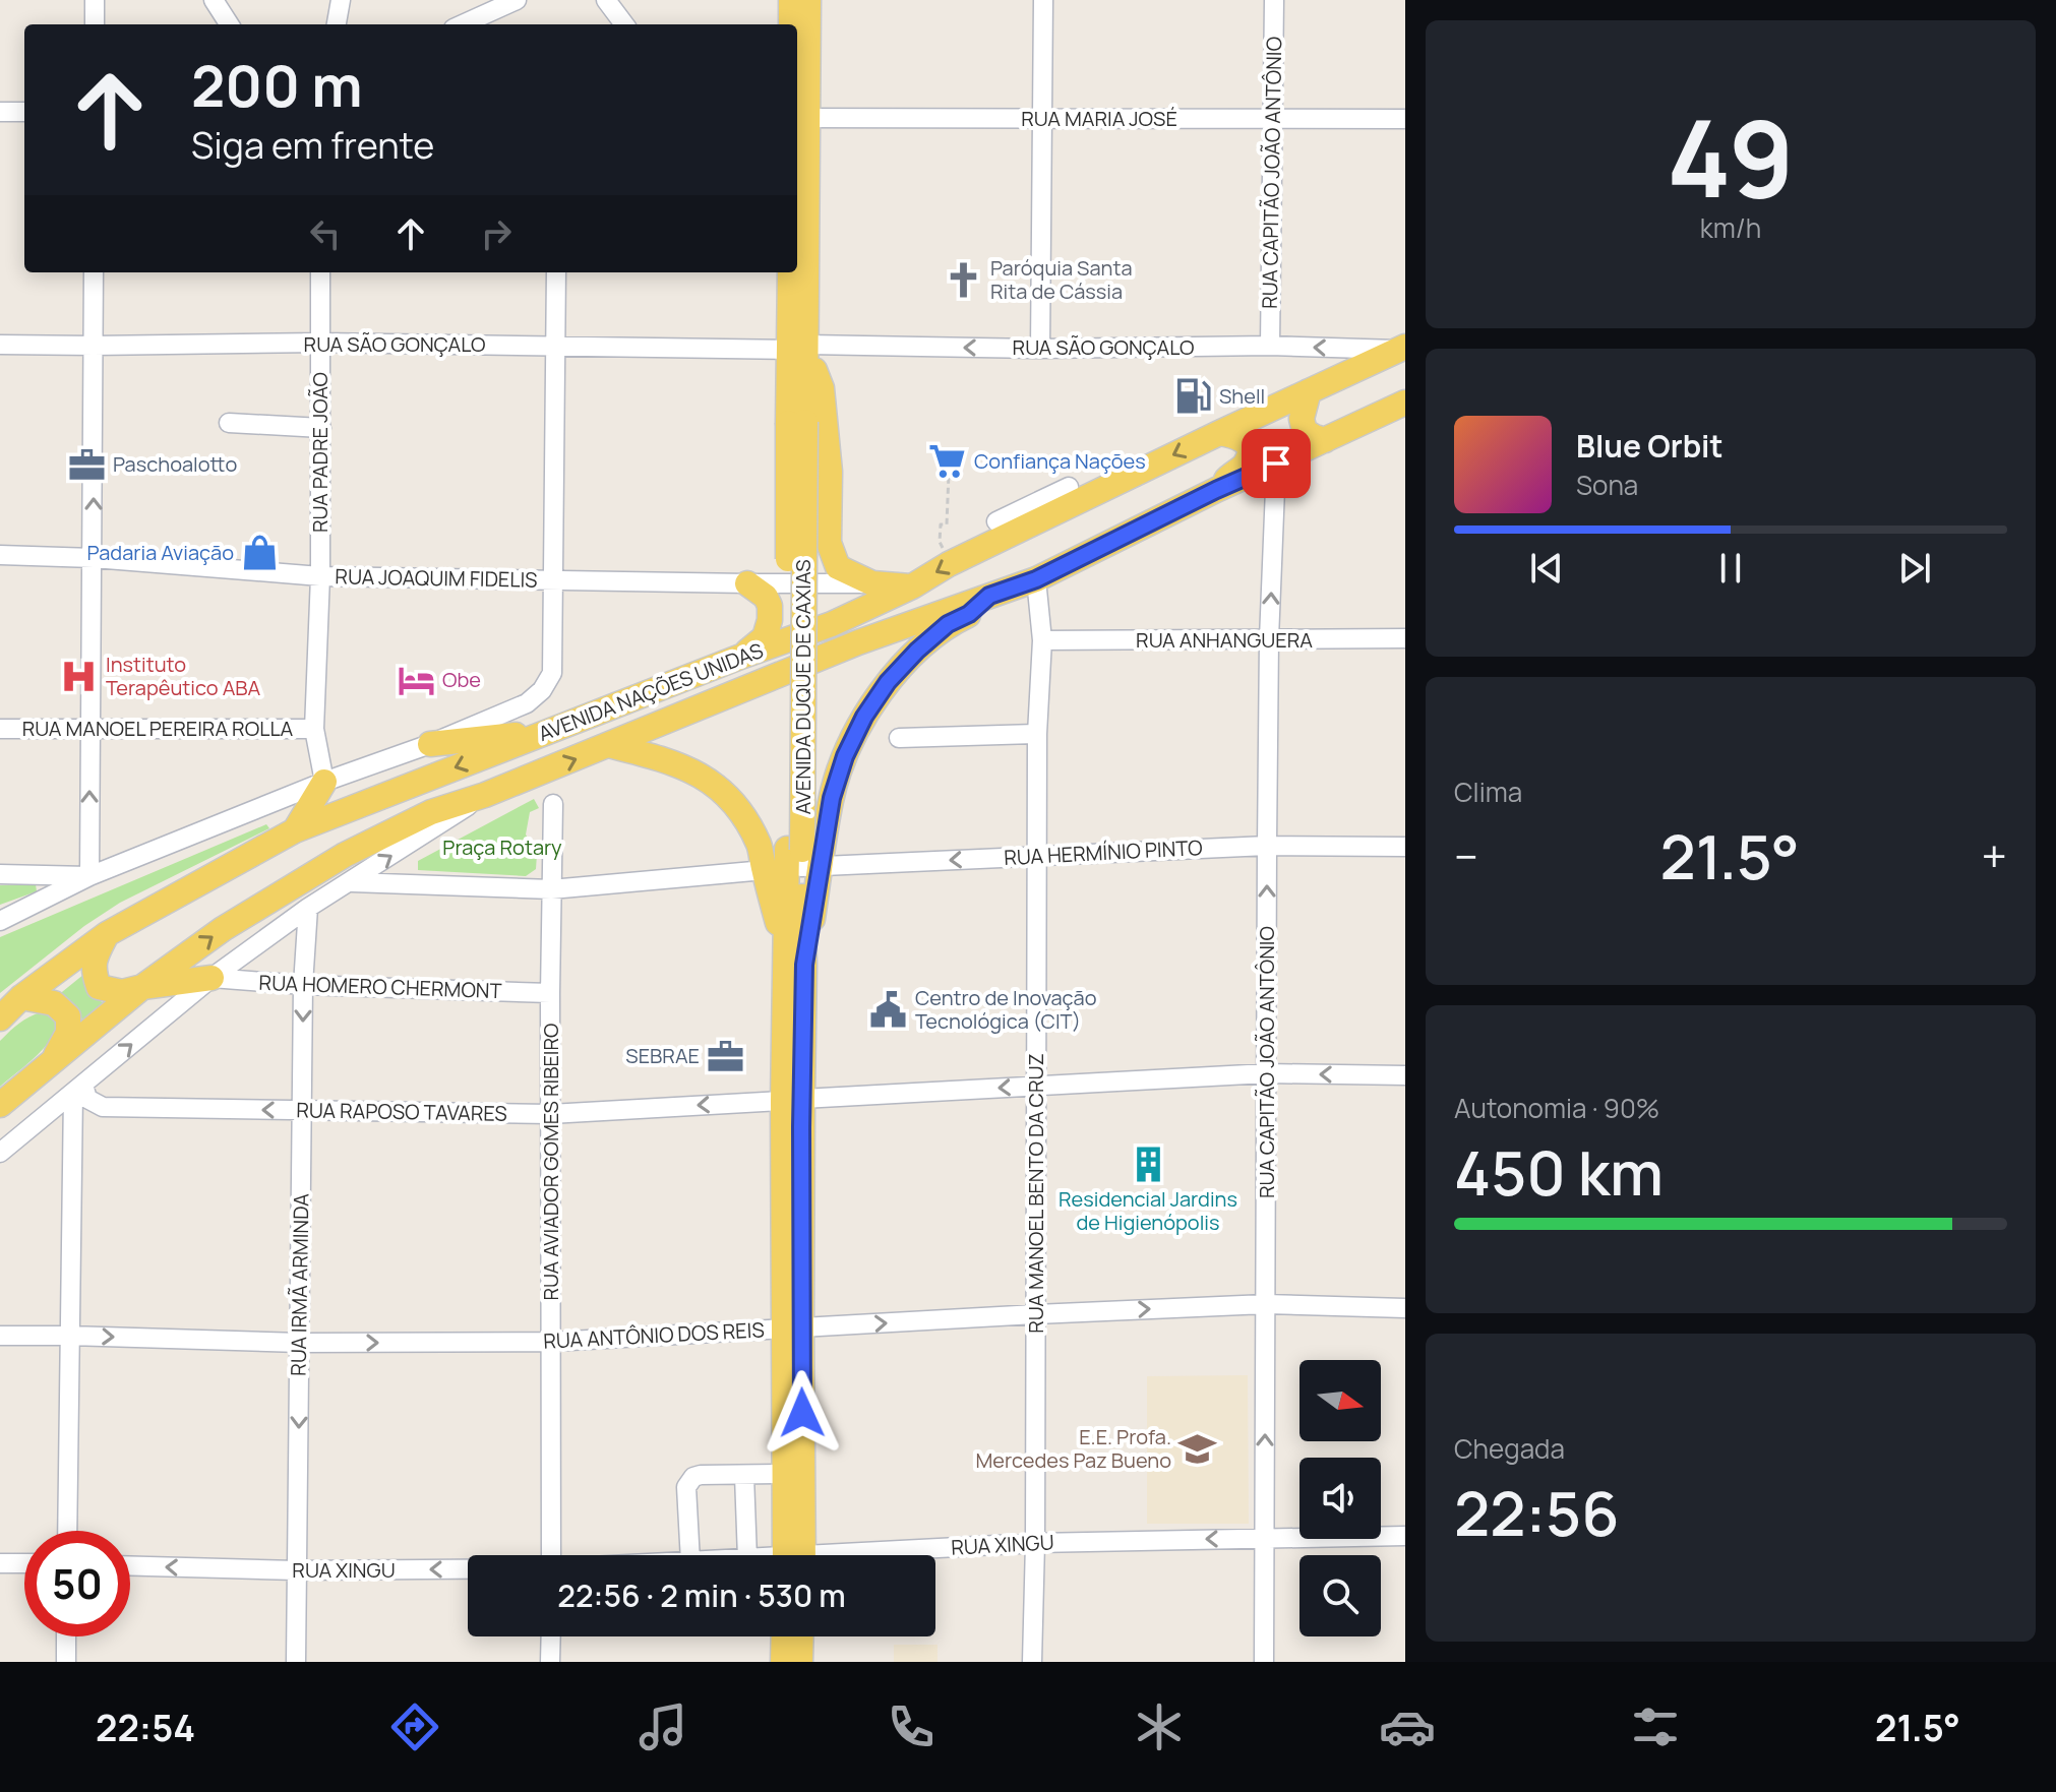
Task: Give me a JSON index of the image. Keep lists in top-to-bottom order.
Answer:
{
  "streets": {
    "main road": ["AVENIDA DUQUE DE CAXIAS", "AVENIDA NAÇÕES UNIDAS"],
    "street": [
      "RUA MARIA JOSÉ",
      "RUA CAPITÃO JOÃO ANTÔNIO",
      "RUA SÃO GONÇALO",
      "RUA PADRE JOÃO",
      "RUA JOAQUIM FIDELIS",
      "RUA ANHANGUERA",
      "RUA MANOEL PEREIRA ROLLA",
      "RUA HERMÍNIO PINTO",
      "RUA HOMERO CHERMONT",
      "RUA RAPOSO TAVARES",
      "RUA AVIADOR GOMES RIBEIRO",
      "RUA MANOEL BENTO DA CRUZ",
      "RUA IRMÃ ARMINDA",
      "RUA ANTÔNIO DOS REIS",
      "RUA XINGU"
    ]
  },
  "crossings": [
    ["RUA MARIA JOSÉ", "RUA CAPITÃO JOÃO ANTÔNIO"],
    ["RUA MARIA JOSÉ", "AVENIDA DUQUE DE CAXIAS"],
    ["RUA CAPITÃO JOÃO ANTÔNIO", "RUA SÃO GONÇALO"],
    ["RUA CAPITÃO JOÃO ANTÔNIO", "RUA ANHANGUERA"],
    ["RUA CAPITÃO JOÃO ANTÔNIO", "AVENIDA NAÇÕES UNIDAS"],
    ["RUA CAPITÃO JOÃO ANTÔNIO", "RUA HERMÍNIO PINTO"],
    ["RUA CAPITÃO JOÃO ANTÔNIO", "RUA RAPOSO TAVARES"],
    ["RUA CAPITÃO JOÃO ANTÔNIO", "RUA ANTÔNIO DOS REIS"],
    ["RUA CAPITÃO JOÃO ANTÔNIO", "RUA XINGU"],
    ["RUA SÃO GONÇALO", "RUA PADRE JOÃO"],
    ["RUA SÃO GONÇALO", "AVENIDA DUQUE DE CAXIAS"],
    ["RUA SÃO GONÇALO", "AVENIDA NAÇÕES UNIDAS"],
    ["RUA PADRE JOÃO", "RUA JOAQUIM FIDELIS"],
    ["RUA PADRE JOÃO", "AVENIDA NAÇÕES UNIDAS"],
    ["RUA PADRE JOÃO", "RUA MANOEL PEREIRA ROLLA"],
    ["RUA JOAQUIM FIDELIS", "AVENIDA NAÇÕES UNIDAS"],
    ["RUA ANHANGUERA", "RUA MANOEL BENTO DA CRUZ"],
    ["AVENIDA DUQUE DE CAXIAS", "RUA HERMÍNIO PINTO"],
    ["AVENIDA DUQUE DE CAXIAS", "RUA RAPOSO TAVARES"],
    ["AVENIDA DUQUE DE CAXIAS", "RUA ANTÔNIO DOS REIS"],
    ["AVENIDA NAÇÕES UNIDAS", "RUA HOMERO CHERMONT"],
    ["AVENIDA NAÇÕES UNIDAS", "RUA RAPOSO TAVARES"],
    ["AVENIDA NAÇÕES UNIDAS", "RUA MANOEL BENTO DA CRUZ"],
    ["AVENIDA NAÇÕES UNIDAS", "RUA IRMÃ ARMINDA"],
    ["RUA HERMÍNIO PINTO", "RUA MANOEL BENTO DA CRUZ"],
    ["RUA HOMERO CHERMONT", "RUA AVIADOR GOMES RIBEIRO"],
    ["RUA HOMERO CHERMONT", "RUA IRMÃ ARMINDA"],
    ["RUA RAPOSO TAVARES", "RUA AVIADOR GOMES RIBEIRO"],
    ["RUA RAPOSO TAVARES", "RUA MANOEL BENTO DA CRUZ"],
    ["RUA RAPOSO TAVARES", "RUA IRMÃ ARMINDA"],
    ["RUA AVIADOR GOMES RIBEIRO", "RUA ANTÔNIO DOS REIS"],
    ["RUA MANOEL BENTO DA CRUZ", "RUA ANTÔNIO DOS REIS"],
    ["RUA MANOEL BENTO DA CRUZ", "RUA XINGU"],
    ["RUA IRMÃ ARMINDA", "RUA ANTÔNIO DOS REIS"],
    ["RUA IRMÃ ARMINDA", "RUA XINGU"]
  ],
  "one_way": [
    "RUA CAPITÃO JOÃO ANTÔNIO",
    "RUA RAPOSO TAVARES",
    "RUA IRMÃ ARMINDA",
    "RUA ANTÔNIO DOS REIS",
    "RUA XINGU"
  ],
  "parks": ["Praça Rotary"],
  "places": {
    "church": ["Paróquia Santa Rita de Cássia"],
    "fuel station": ["Shell"],
    "supermarket": ["Confiança Nações"],
    "office": ["Paschoalotto", "SEBRAE"],
    "shop": ["Padaria Aviação"],
    "hospital": ["Instituto Terapêutico ABA"],
    "hotel": ["Obe"],
    "public building": ["Centro de Inovação Tecnológica (CIT)"],
    "building": ["Residencial Jardins de Higienópolis"],
    "school or university": ["E.E. Profa. Mercedes Paz Bueno"]
  },
  "north": "right",
  "page": {
    "tile": [
      ["49", "km/h"],
      "Clima",
      ["Autonomia · 90%", "450 km"],
      ["Chegada", "22:56"]
    ],
    "turn": ["200 m", "Siga em frente"],
    "song": ["Blue Orbit", "Sona"],
    "heat": ["−", "21.5°", "+"],
    "limit": "50",
    "trip": "22:56 · 2 min · 530 m",
    "tabs": ["22:54", "21.5°"]
  }
}
